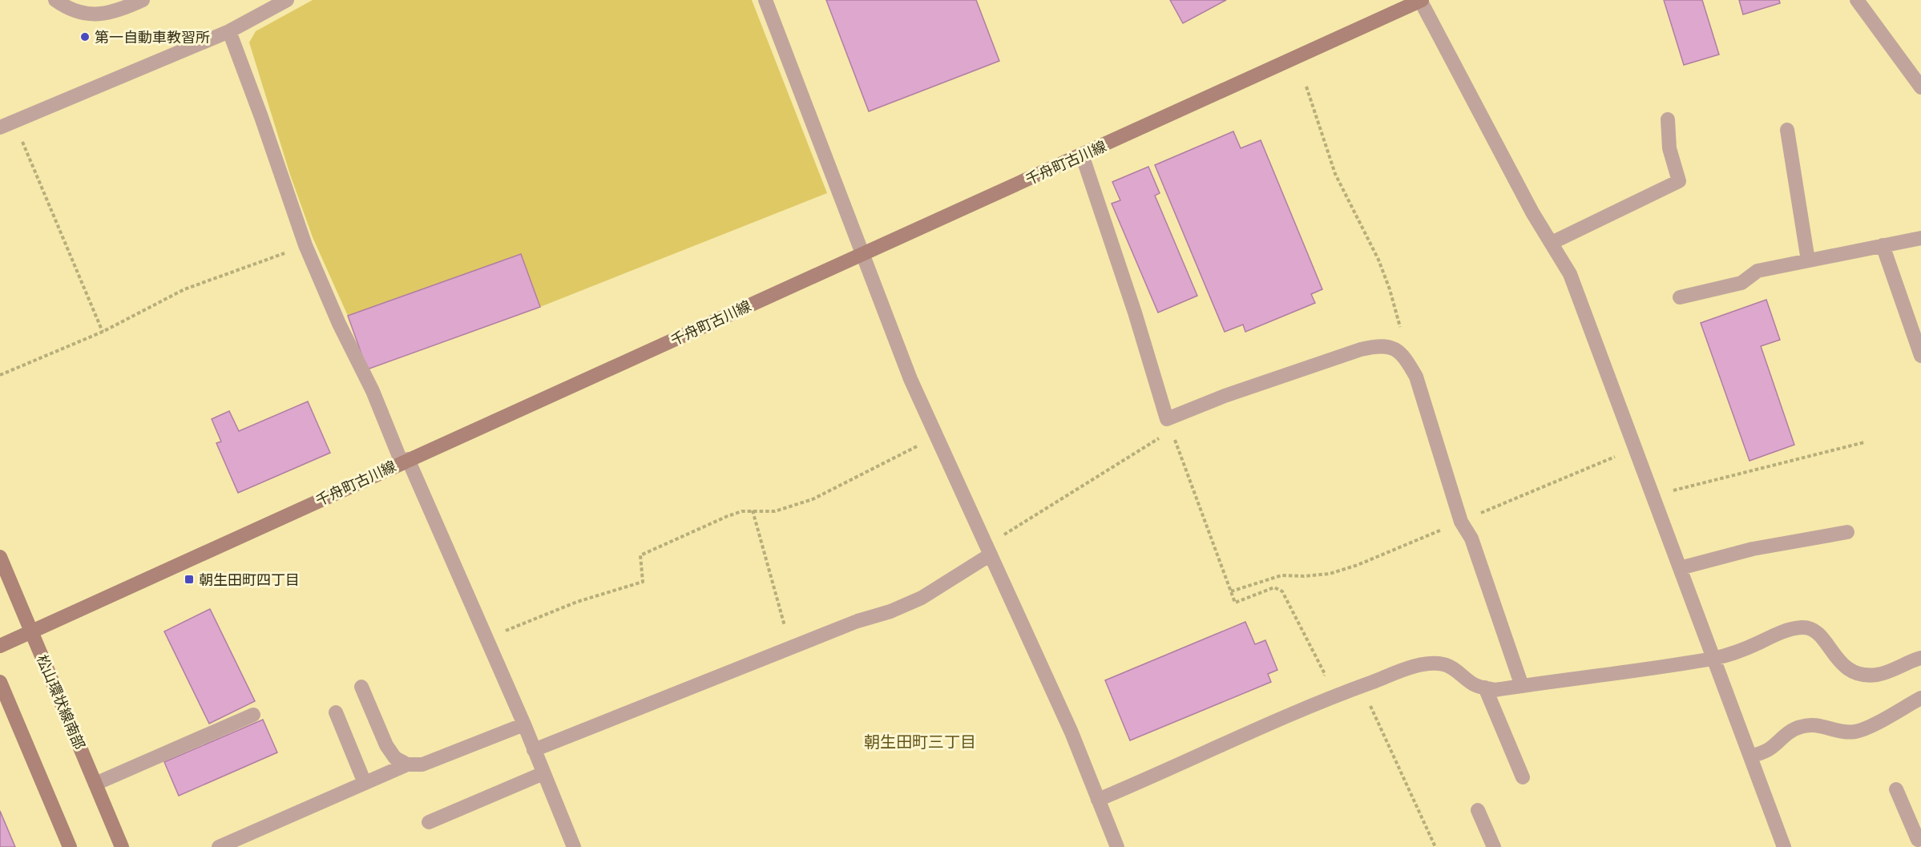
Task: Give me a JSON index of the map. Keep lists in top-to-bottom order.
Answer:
{
  "streets": {
    "street": ["千舟町古川線", "松山環状線南部"]
  },
  "crossings": [
    ["千舟町古川線", "松山環状線南部"]
  ],
  "districts": ["朝生田町三丁目"],
  "places": {
    "other": ["第一自動車教習所"],
    "transit": ["朝生田町四丁目"]
  }
}
